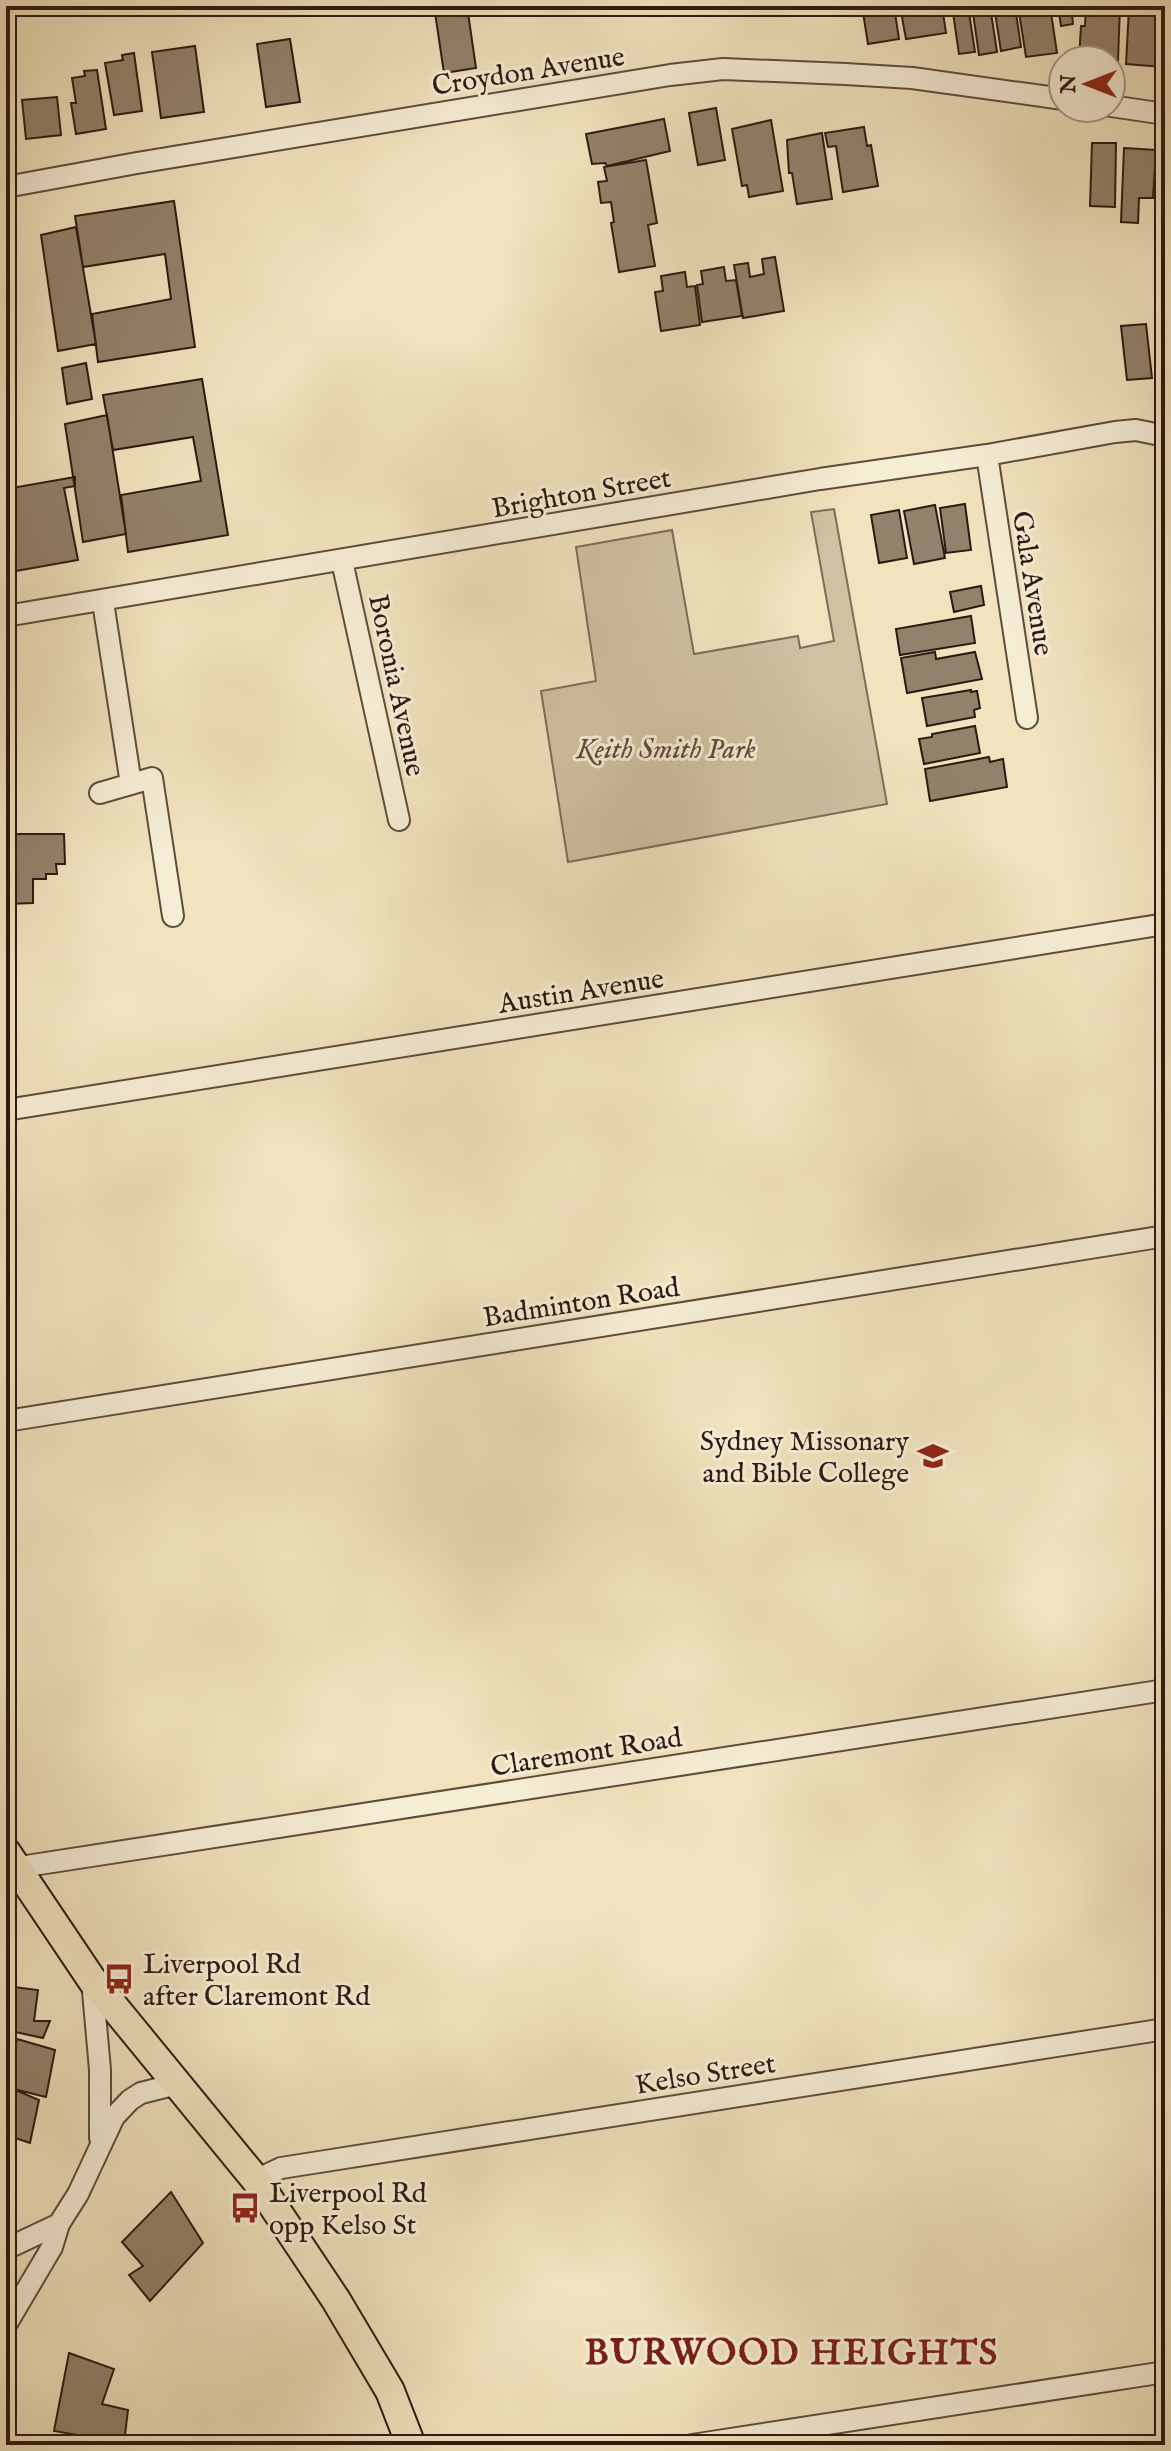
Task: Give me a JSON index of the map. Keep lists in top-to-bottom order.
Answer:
{
  "streets": {
    "street": [
      "Croydon Avenue",
      "Brighton Street",
      "Gala Avenue",
      "Boronia Avenue",
      "Austin Avenue",
      "Badminton Road",
      "Claremont Road",
      "Kelso Street"
    ]
  },
  "crossings": [
    ["Brighton Street", "Gala Avenue"],
    ["Brighton Street", "Boronia Avenue"]
  ],
  "districts": ["BURWOOD HEIGHTS"],
  "parks": ["Keith Smith Park"],
  "places": {
    "school or university": ["Sydney Missonary and Bible College"],
    "bus stop": ["Liverpool Rd after Claremont Rd", "Liverpool Rd opp Kelso St"]
  },
  "north": "left"
}
